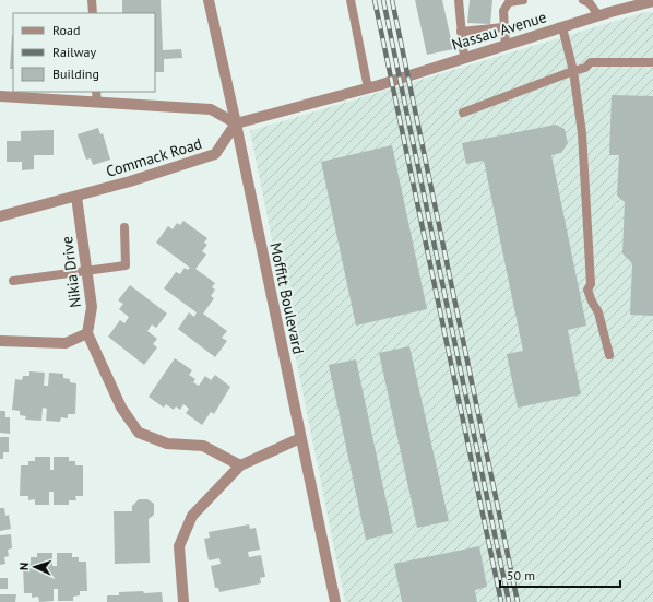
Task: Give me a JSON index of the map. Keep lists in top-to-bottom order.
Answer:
{
  "streets": {
    "street": [
      "Nassau Avenue",
      "Commack Road",
      "Nikia Drive",
      "Moffitt Boulevard"
    ]
  },
  "crossings": [
    ["Commack Road", "Nikia Drive"],
    ["Commack Road", "Moffitt Boulevard"]
  ],
  "legend": ["Road", "Railway", "Building"],
  "scale_bar": "50 m",
  "north": "left"
}
